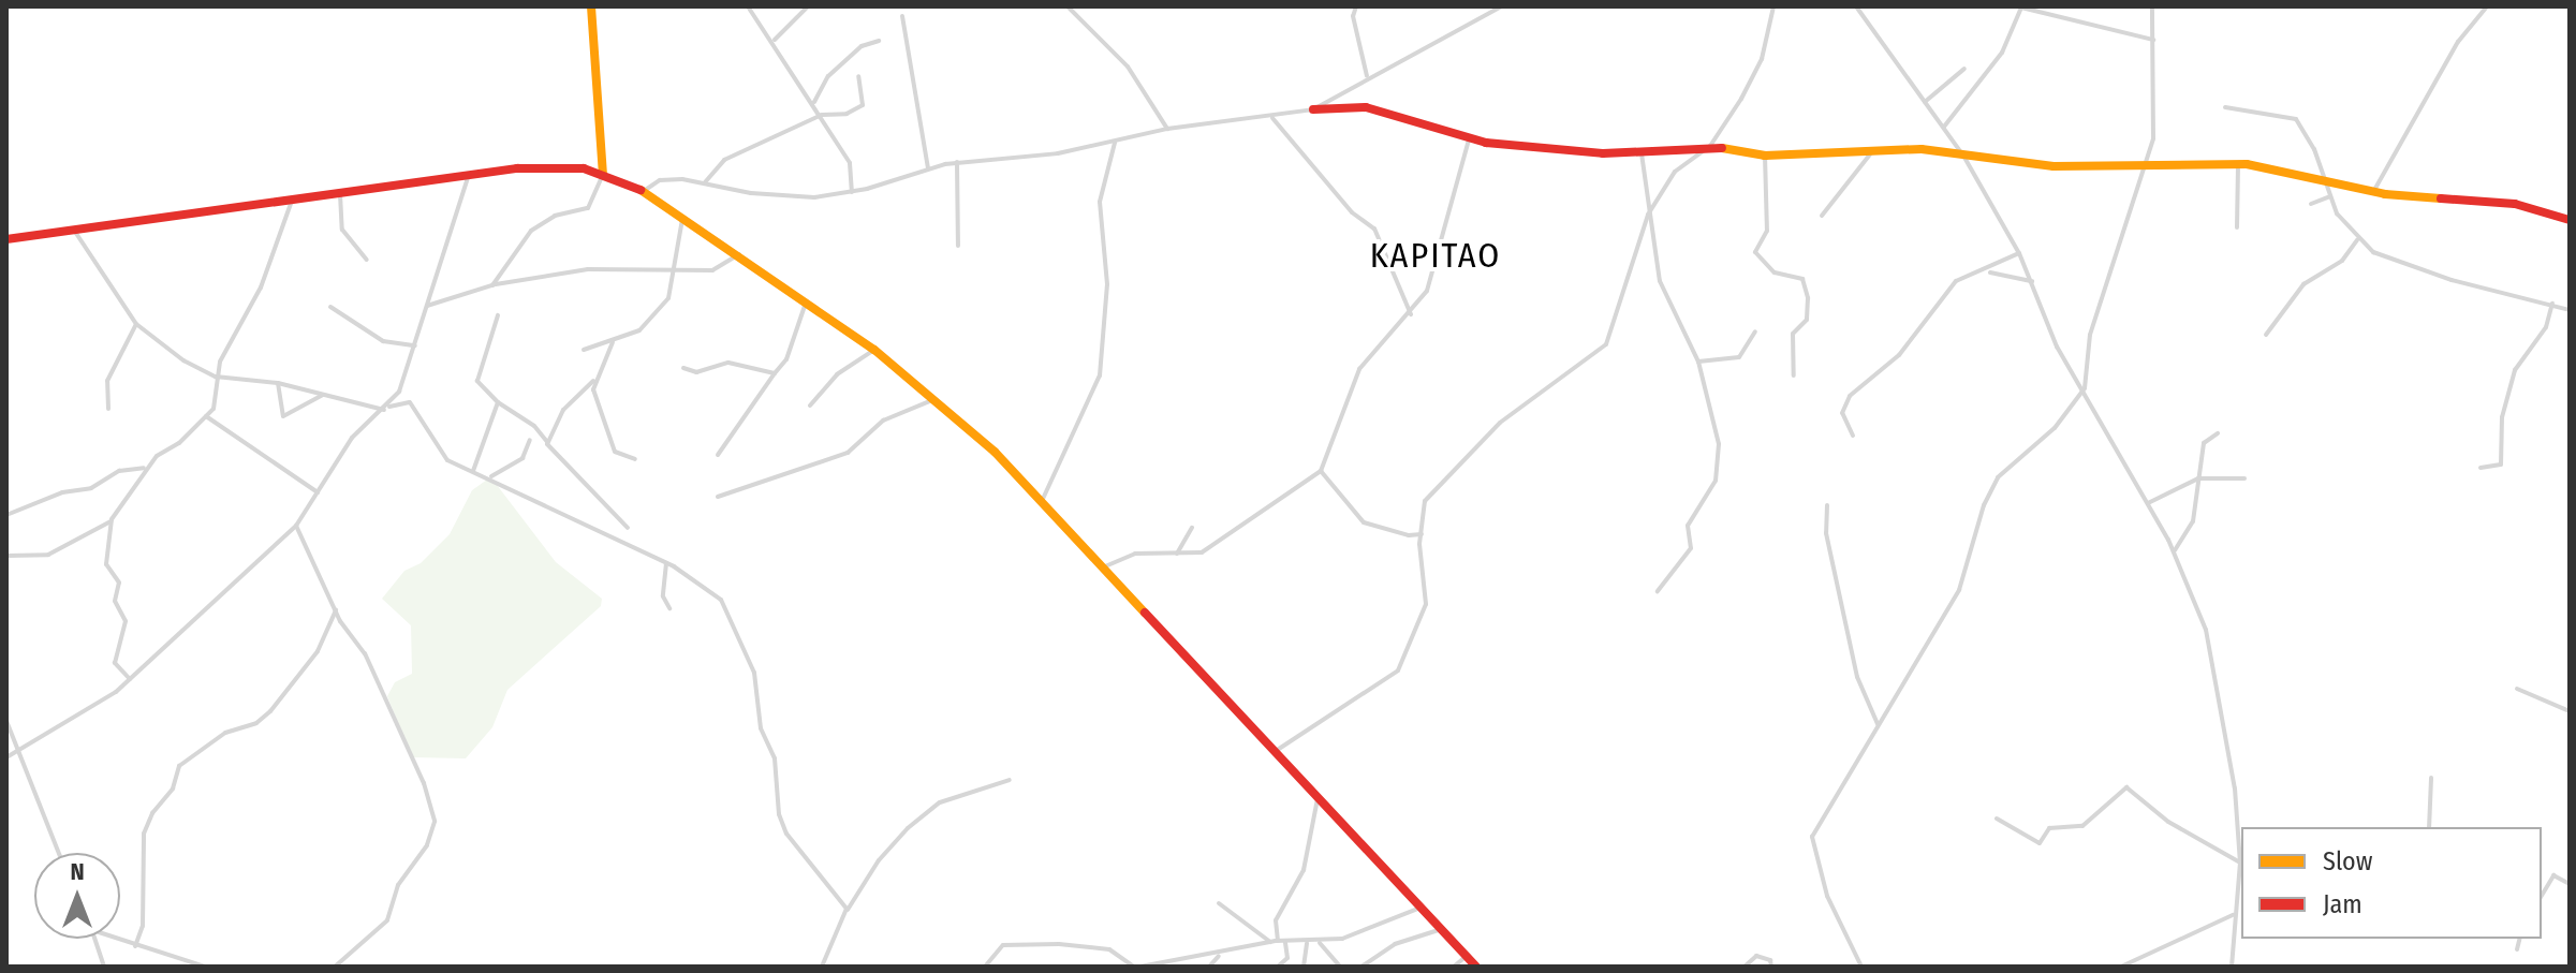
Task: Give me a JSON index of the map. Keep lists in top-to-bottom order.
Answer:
{
  "districts": ["KAPITAO"],
  "legend": ["Slow", "Jam"],
  "north": "top"
}
